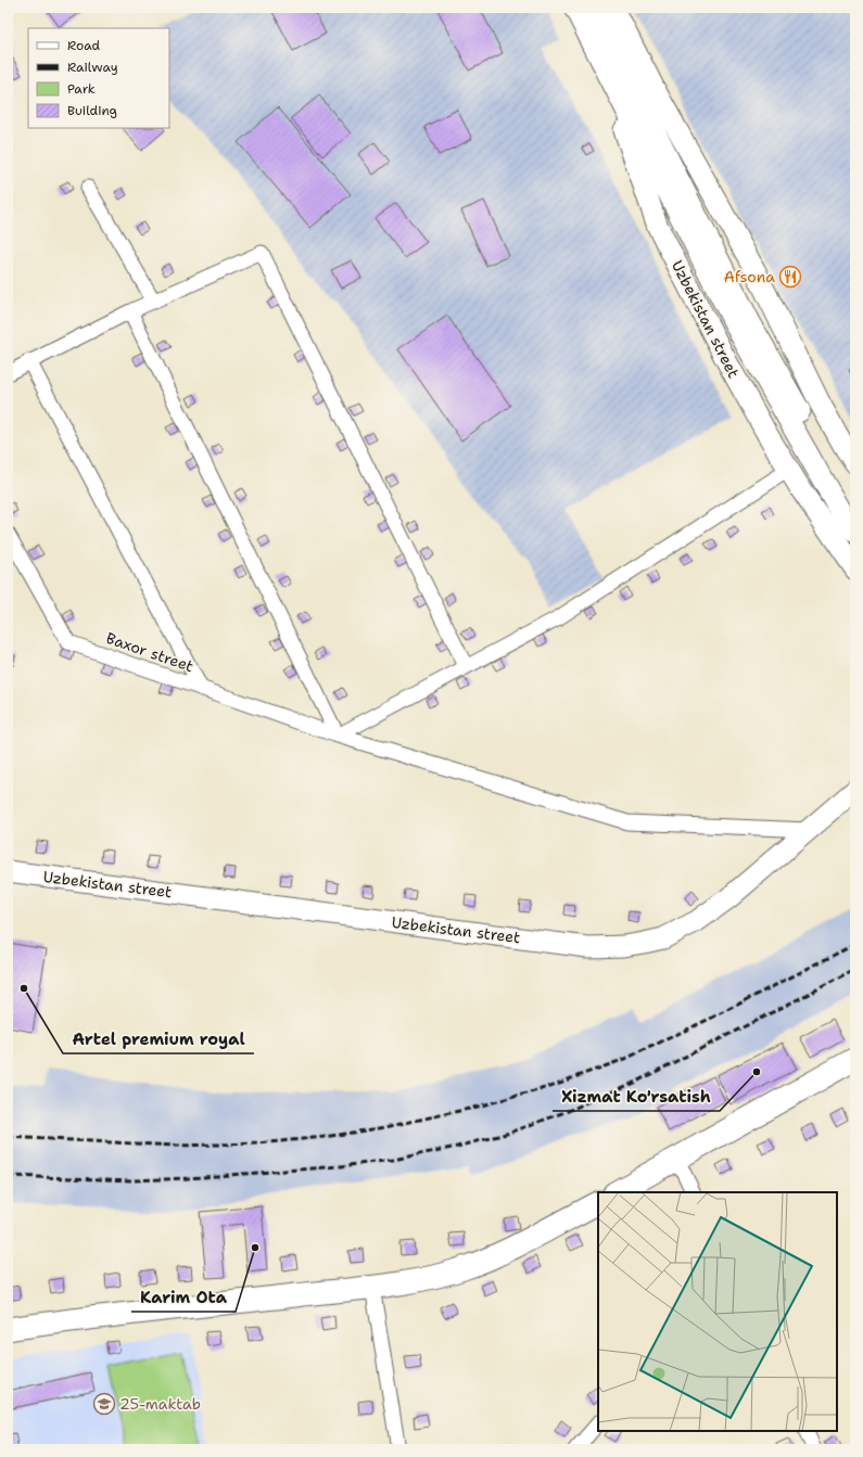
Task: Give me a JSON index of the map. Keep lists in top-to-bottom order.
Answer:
{
  "streets": {
    "main road": ["Uzbekistan street"],
    "street": ["Baxor street"]
  },
  "crossings": [
    ["Uzbekistan street", "Baxor street"]
  ],
  "places": {
    "restaurant": ["Afsona"],
    "other": ["Artel premium royal", "Xizmat Ko'rsatish", "Karim Ota"],
    "school or university": ["25-maktab"]
  },
  "legend": [
    "Road",
    "Railway",
    "Park",
    "Building"
  ]
}
